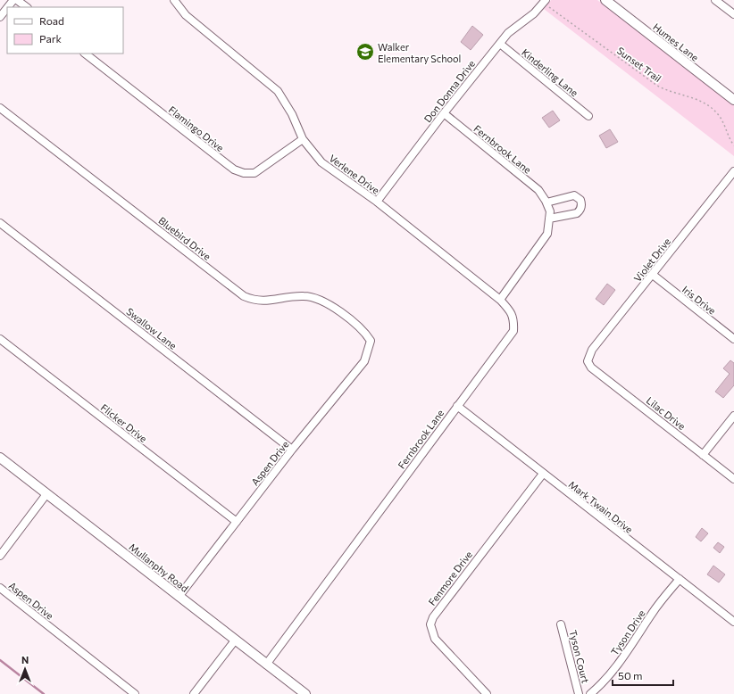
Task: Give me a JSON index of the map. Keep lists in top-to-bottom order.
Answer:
{
  "streets": {
    "street": [
      "Humes Lane",
      "Kinderling Lane",
      "Don Donna Drive",
      "Flamingo Drive",
      "Fernbrook Lane",
      "Verlene Drive",
      "Bluebird Drive",
      "Violet Drive",
      "Iris Drive",
      "Swallow Lane",
      "Lilac Drive",
      "Flicker Drive",
      "Aspen Drive",
      "Mark Twain Drive",
      "Mullanphy Road",
      "Fenmore Drive",
      "Tyson Drive",
      "Tyson Court"
    ],
    "path": ["Sunset Trail"]
  },
  "crossings": [
    ["Sunset Trail", "Don Donna Drive"],
    ["Kinderling Lane", "Don Donna Drive"],
    ["Don Donna Drive", "Fernbrook Lane"],
    ["Don Donna Drive", "Verlene Drive"],
    ["Flamingo Drive", "Verlene Drive"],
    ["Fernbrook Lane", "Verlene Drive"],
    ["Fernbrook Lane", "Mark Twain Drive"],
    ["Fernbrook Lane", "Mullanphy Road"],
    ["Bluebird Drive", "Aspen Drive"],
    ["Violet Drive", "Iris Drive"],
    ["Violet Drive", "Lilac Drive"],
    ["Swallow Lane", "Aspen Drive"],
    ["Flicker Drive", "Aspen Drive"],
    ["Aspen Drive", "Mullanphy Road"],
    ["Mark Twain Drive", "Fenmore Drive"],
    ["Mark Twain Drive", "Tyson Drive"]
  ],
  "places": {
    "school or university": ["Walker Elementary School"]
  },
  "legend": ["Road", "Park"],
  "scale_bar": "50 m",
  "north": "top"
}
